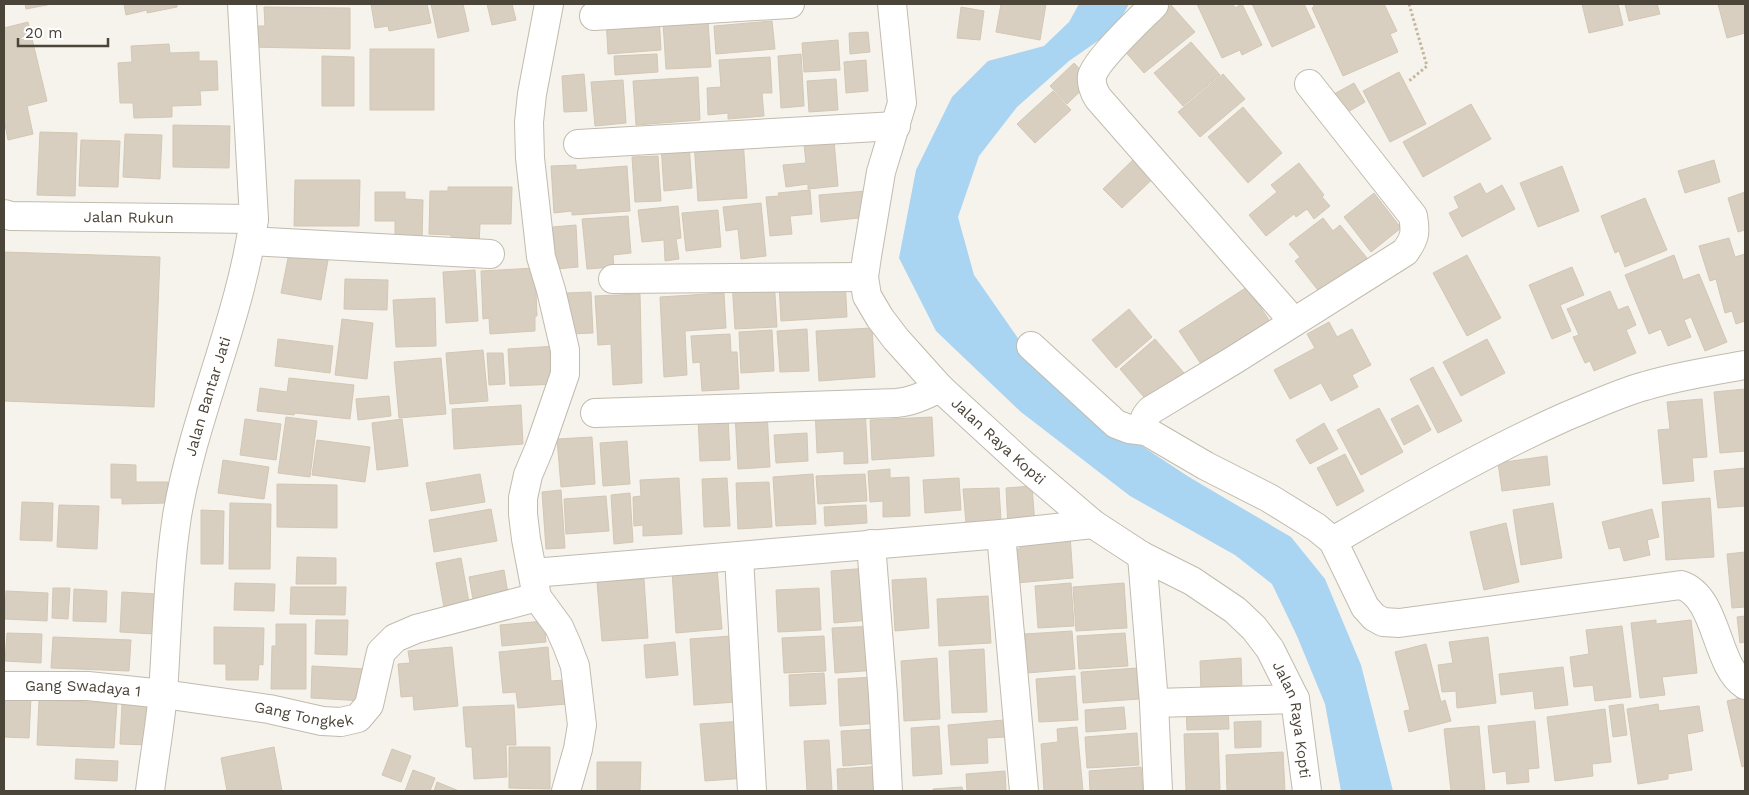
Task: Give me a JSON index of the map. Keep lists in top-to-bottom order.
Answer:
{
  "streets": {
    "street": [
      "Jalan Rukun",
      "Jalan Bantar Jati",
      "Jalan Raya Kopti",
      "Gang Swadaya 1",
      "Gang Tongkek"
    ]
  },
  "crossings": [
    ["Jalan Rukun", "Jalan Bantar Jati"],
    ["Jalan Bantar Jati", "Gang Swadaya 1"],
    ["Jalan Bantar Jati", "Gang Tongkek"],
    ["Jalan Raya Kopti", "Gang Tongkek"],
    ["Gang Swadaya 1", "Gang Tongkek"]
  ],
  "scale_bar": "20 m"
}
